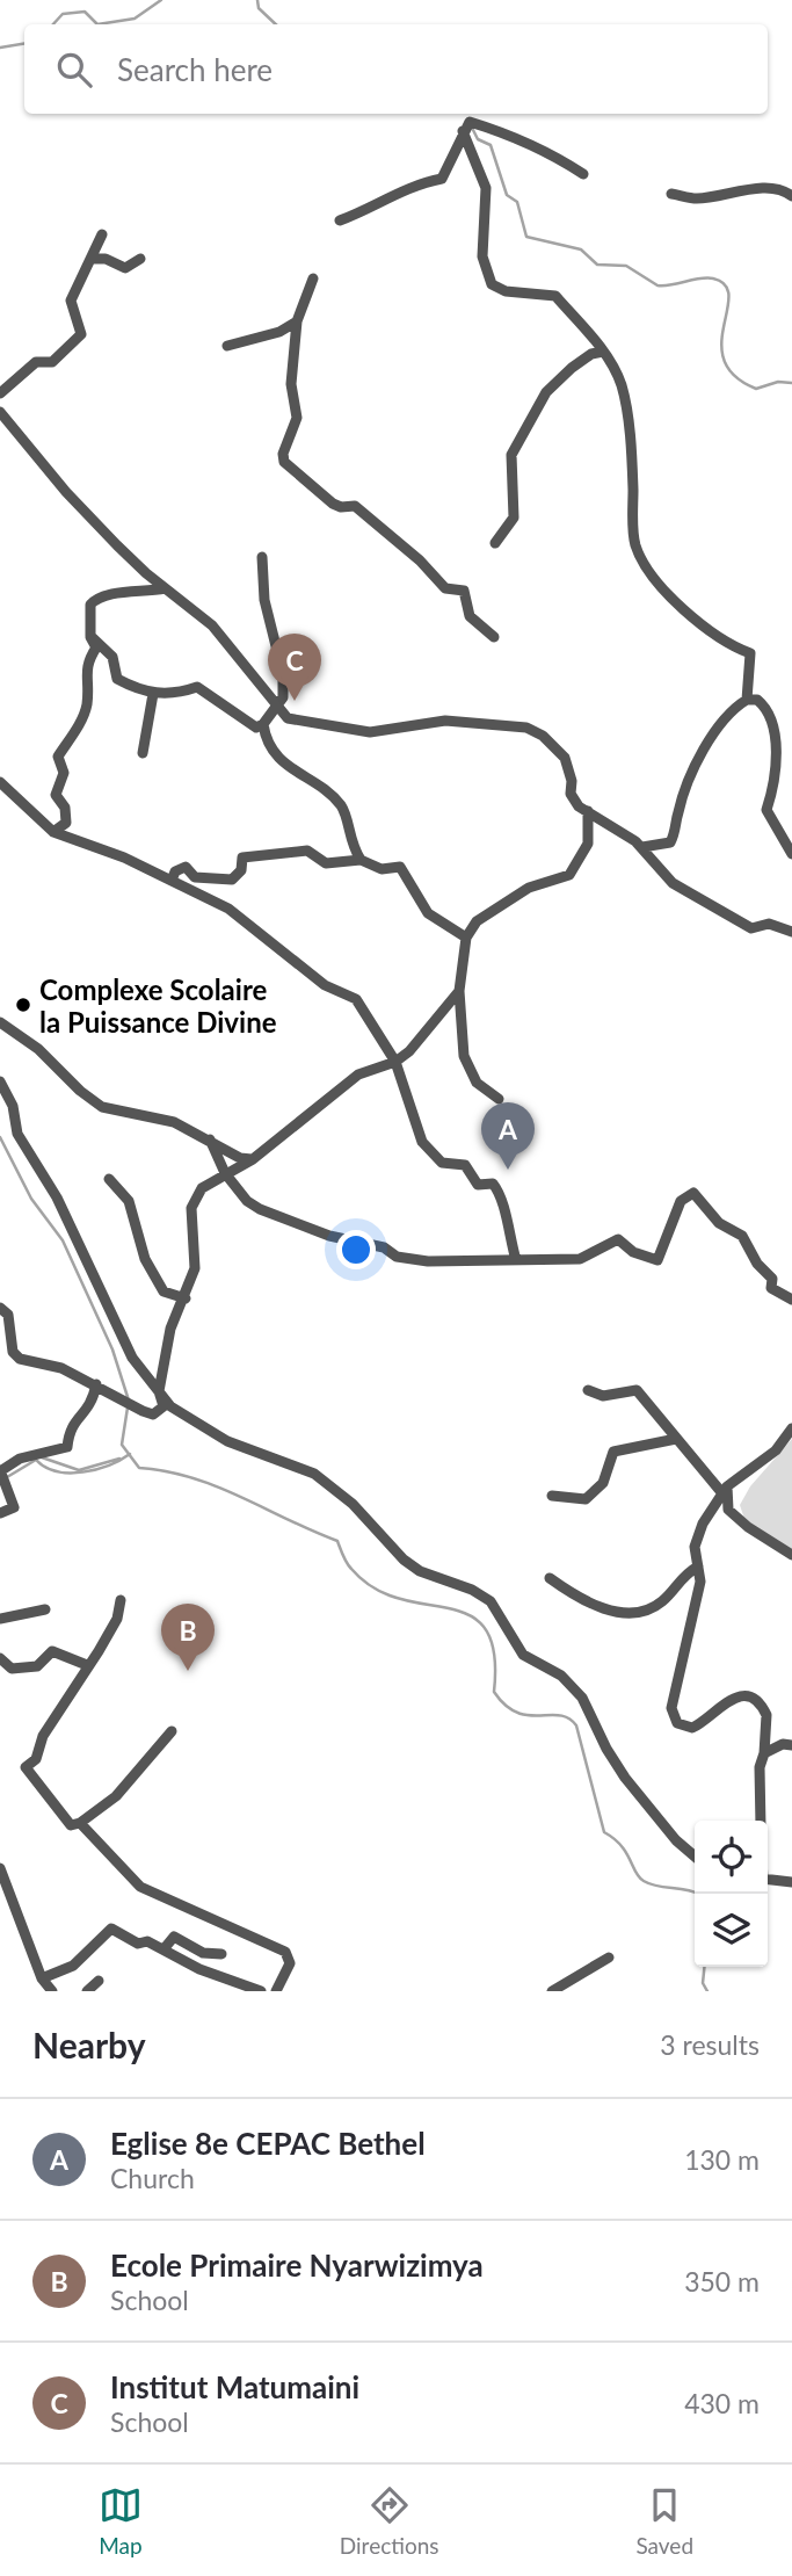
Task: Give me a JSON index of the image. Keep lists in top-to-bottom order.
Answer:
{
  "places": ["Complexe Scolaire la Puissance Divine"],
  "page": {
    "search": "Search here",
    "pins": ["C", "A", "B"],
    "heading": ["Nearby", "3 results"],
    "list": [
      {
        "mark": "A",
        "name": "Eglise 8e CEPAC Bethel",
        "note": "Church",
        "value": "130 m"
      },
      {
        "mark": "B",
        "name": "Ecole Primaire Nyarwizimya",
        "note": "School",
        "value": "350 m"
      },
      {
        "mark": "C",
        "name": "Institut Matumaini",
        "note": "School",
        "value": "430 m"
      }
    ],
    "nav": ["Map", "Directions", "Saved"]
  }
}
